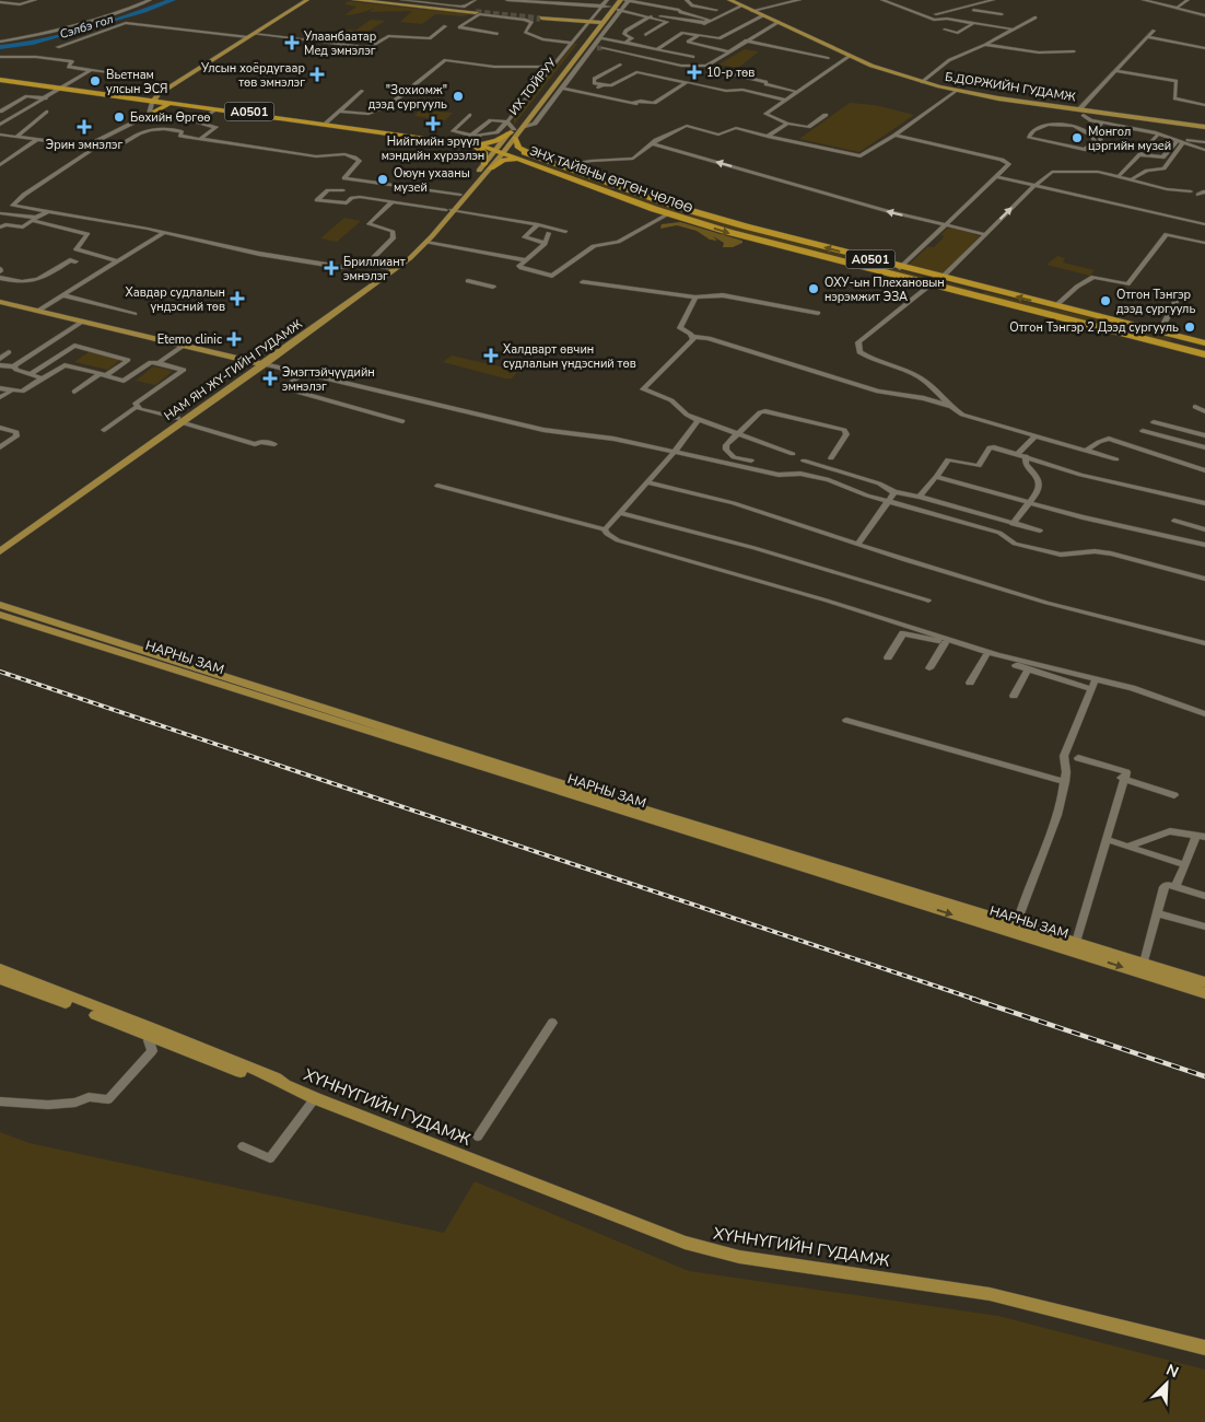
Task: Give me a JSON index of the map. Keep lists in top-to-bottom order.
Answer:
{
  "streets": {
    "highway": ["A0501", "ЭНХ ТАЙВНЫ ӨРГӨН ЧӨЛӨӨ"],
    "main road": [
      "ИХ ТОЙРУУ",
      "Б.ДОРЖИЙН ГУДАМЖ",
      "НАМ ЯН ЖҮ-ГИЙН ГУДАМЖ",
      "НАРНЫ ЗАМ",
      "ХҮННҮГИЙН ГУДАМЖ"
    ]
  },
  "crossings": [
    ["ИХ ТОЙРУУ", "ЭНХ ТАЙВНЫ ӨРГӨН ЧӨЛӨӨ"],
    ["ИХ ТОЙРУУ", "НАМ ЯН ЖҮ-ГИЙН ГУДАМЖ"]
  ],
  "water": ["Сэлбэ гол"],
  "places": {
    "health": [
      "Улаанбаатар Мед эмнэлэг",
      "10-р төв",
      "Улсын хоёрдугаар төв эмнэлэг",
      "Нийгмийн эрүүл мэндийн хүрээлэн",
      "Эрин эмнэлэг",
      "Бриллиант эмнэлэг",
      "Хавдар судлалын үндэсний төв",
      "Etemo clinic",
      "Халдварт өвчин судлалын үндэсний төв",
      "Эмэгтэйчүүдийн эмнэлэг"
    ],
    "other": [
      "Вьетнам улсын ЭСЯ",
      "\"Зохиомж\" дээд сургууль",
      "Бөхийн Өргөө",
      "Монгол цэргийн музей",
      "Оюун ухааны музей",
      "ОХУ-ын Плехановын нэрэмжит ЭЗА",
      "Отгон Тэнгэр дээд сургууль",
      "Отгон Тэнгэр 2 Дээд сургууль"
    ]
  },
  "north": "top right"
}
